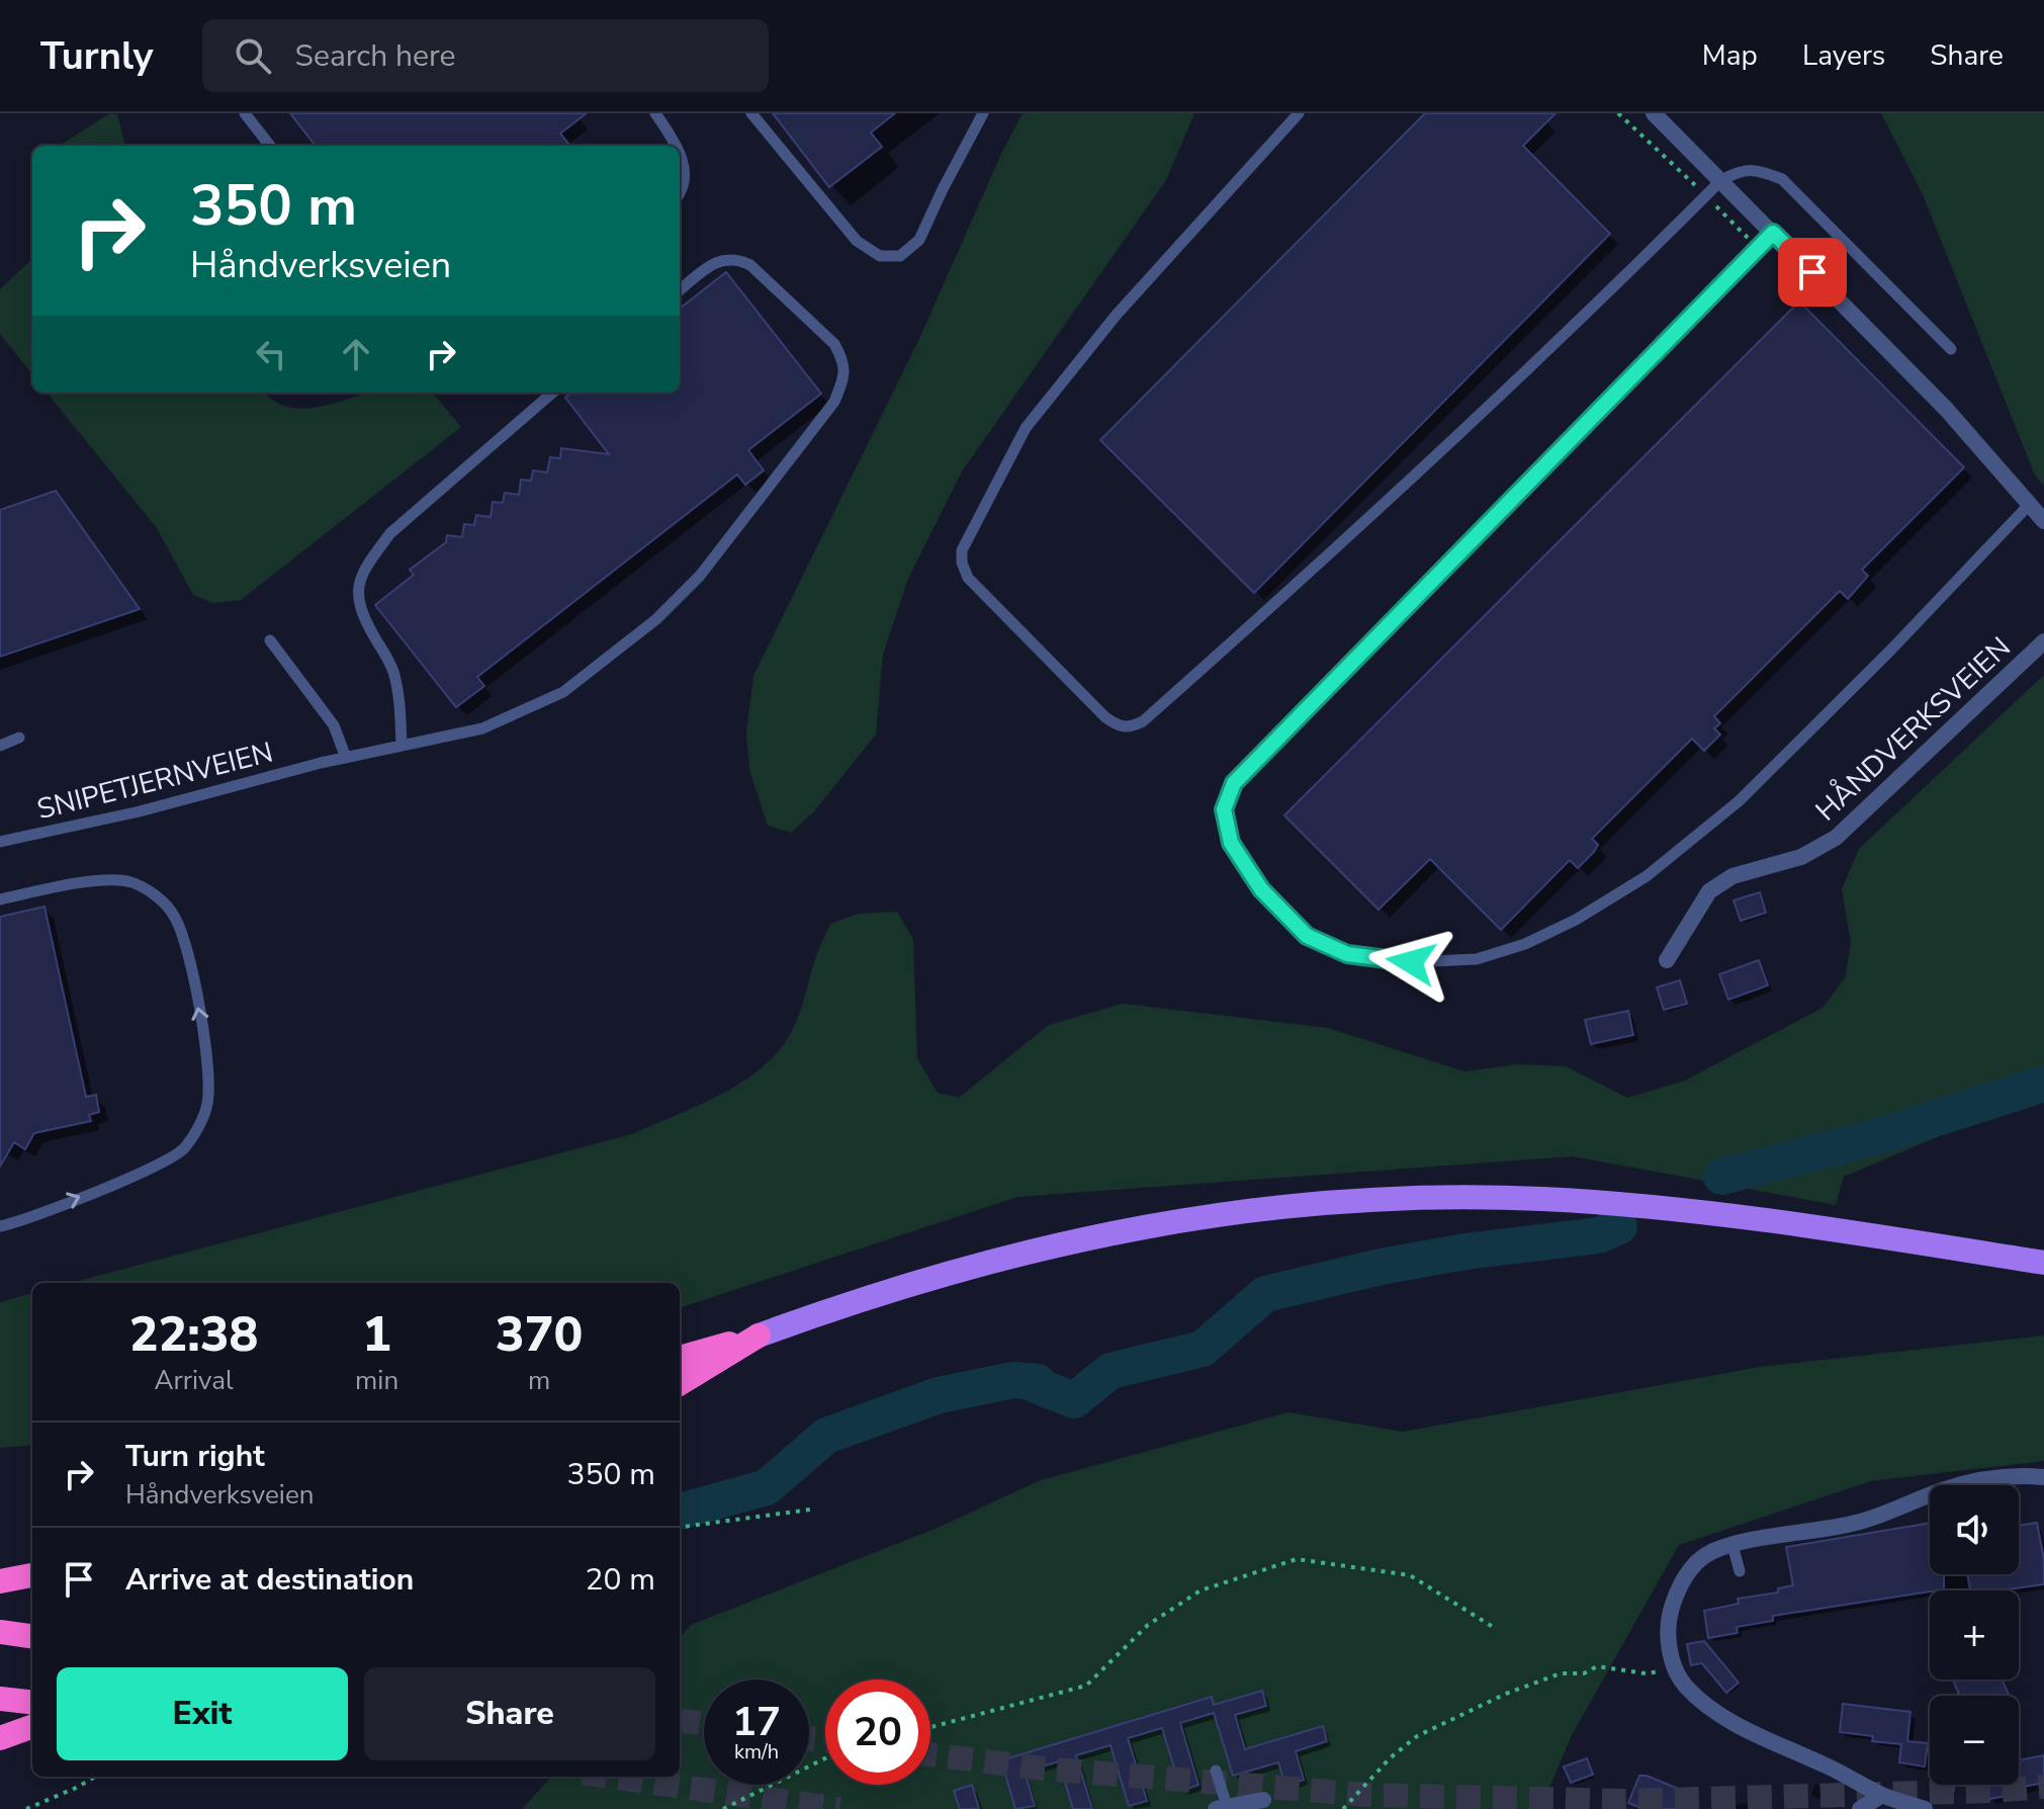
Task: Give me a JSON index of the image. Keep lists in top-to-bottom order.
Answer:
{
  "streets": {
    "street": ["HÅNDVERKSVEIEN"],
    "lane": ["SNIPETJERNVEIEN"]
  },
  "page": {
    "header": "Turnly",
    "search": "Search here",
    "nav": ["Map", "Layers", "Share"],
    "turn": ["350 m", "Håndverksveien"],
    "eta": [
      "22:38",
      "Arrival",
      "1",
      "min",
      "370",
      "m"
    ],
    "list": [
      {
        "name": "Turn right",
        "note": "Håndverksveien",
        "value": "350 m"
      },
      {
        "name": "Arrive at destination",
        "value": "20 m"
      }
    ],
    "map_buttons": ["+", "−"],
    "buttons": ["Exit", "Share"],
    "speed": "17 km/h",
    "limit": "20"
  }
}
